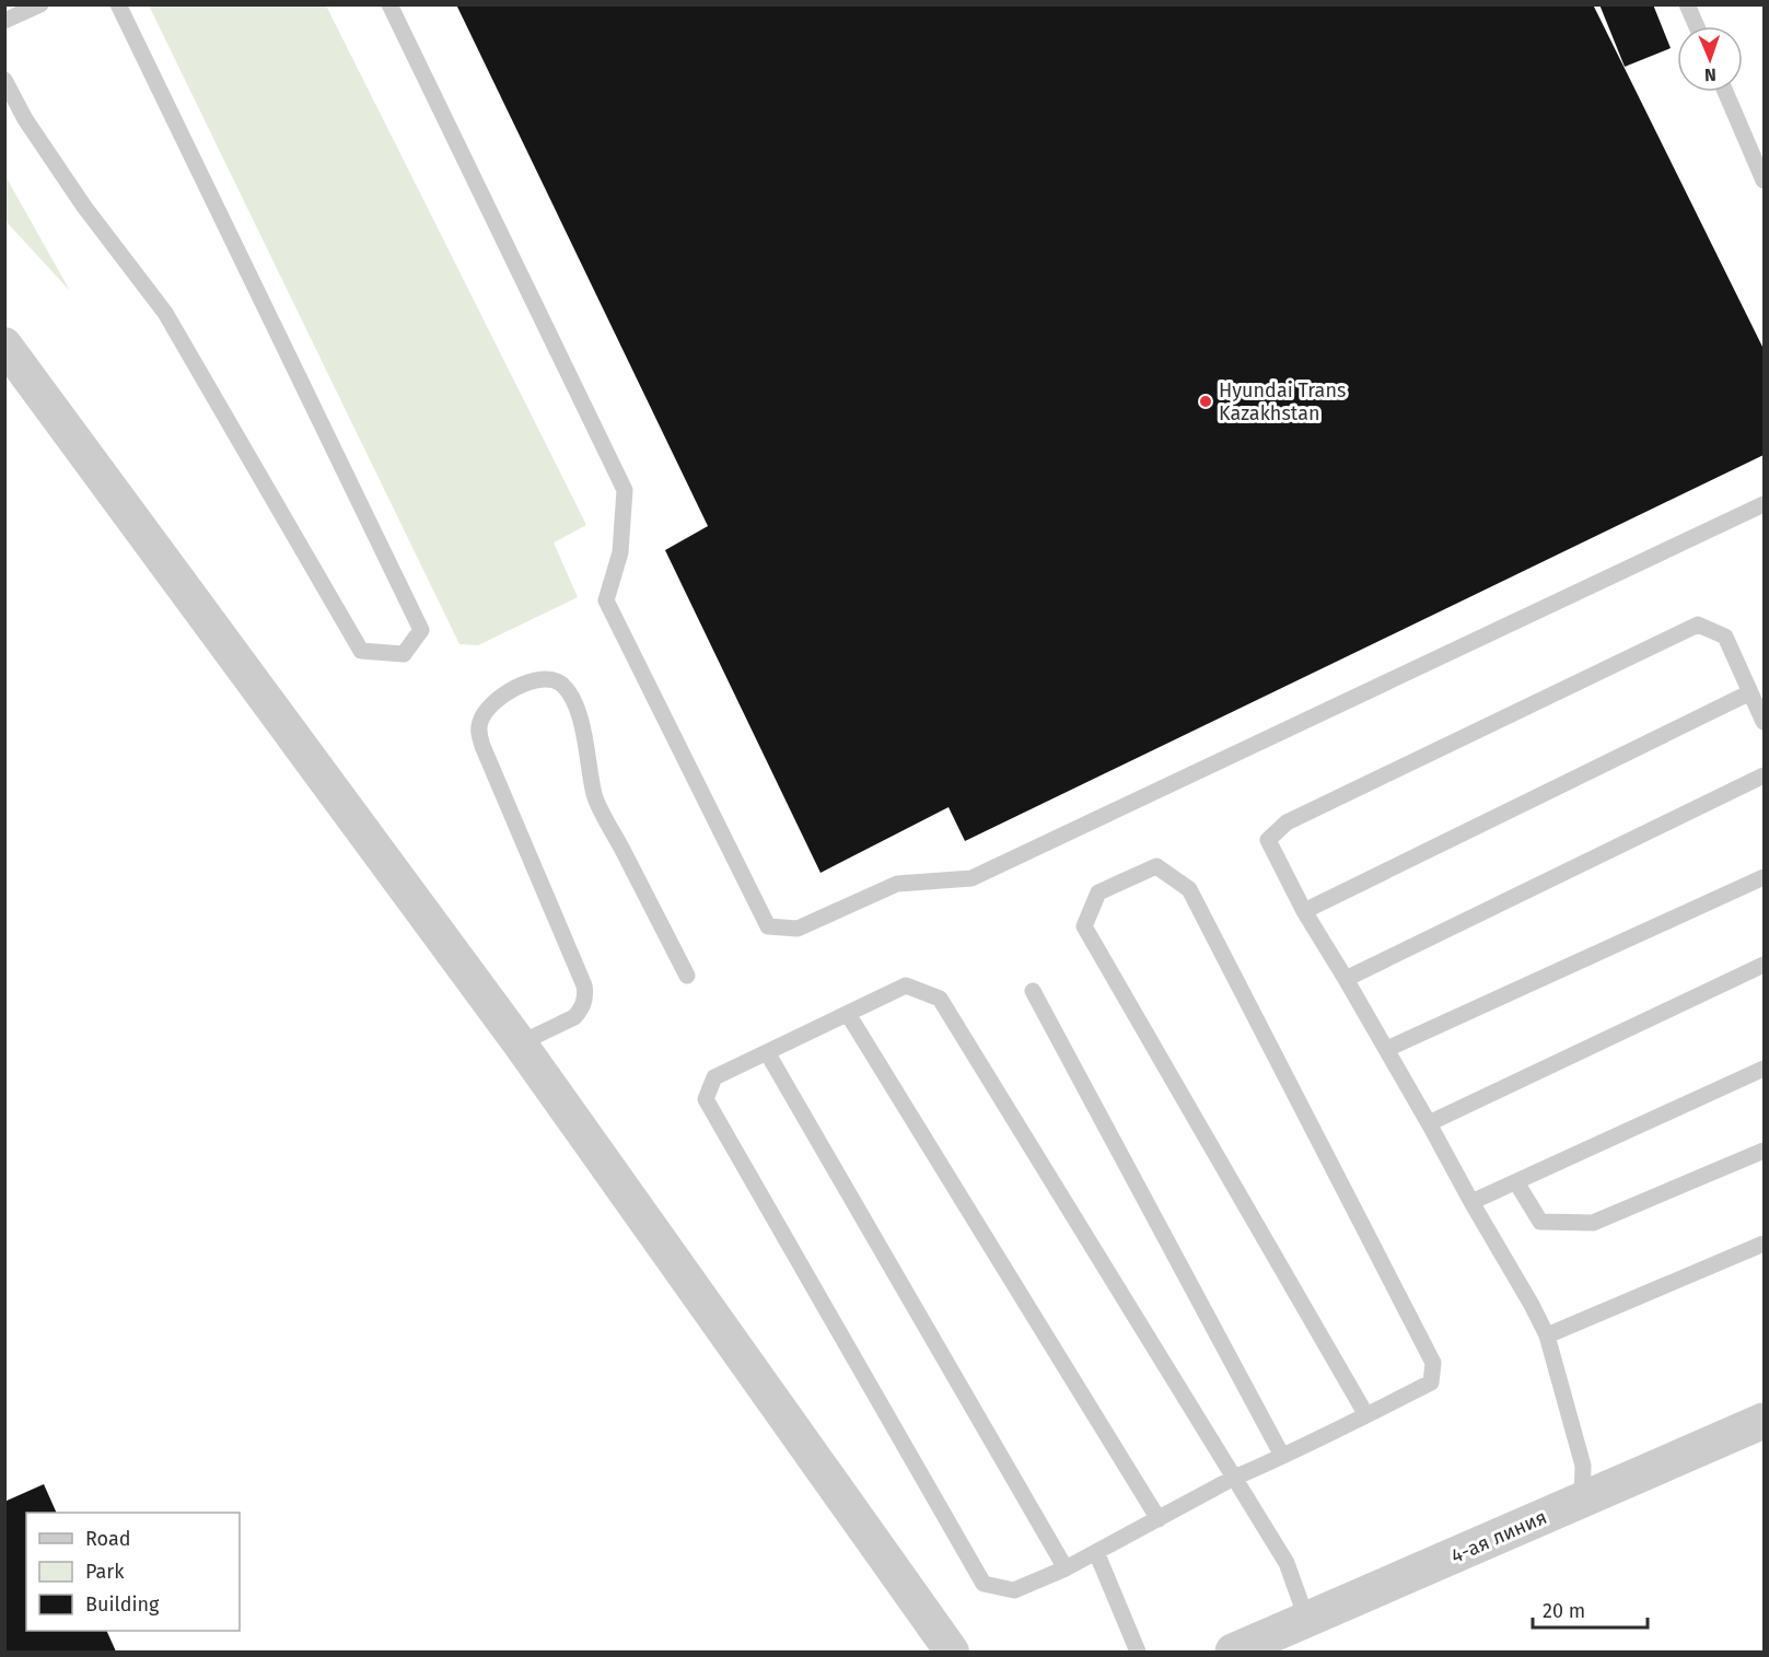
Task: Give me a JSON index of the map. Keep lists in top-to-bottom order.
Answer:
{
  "streets": {
    "street": ["4-ая линия"]
  },
  "places": ["Hyundai Trans Kazakhstan"],
  "legend": ["Road", "Park", "Building"],
  "scale_bar": "20 m",
  "north": "bottom"
}
